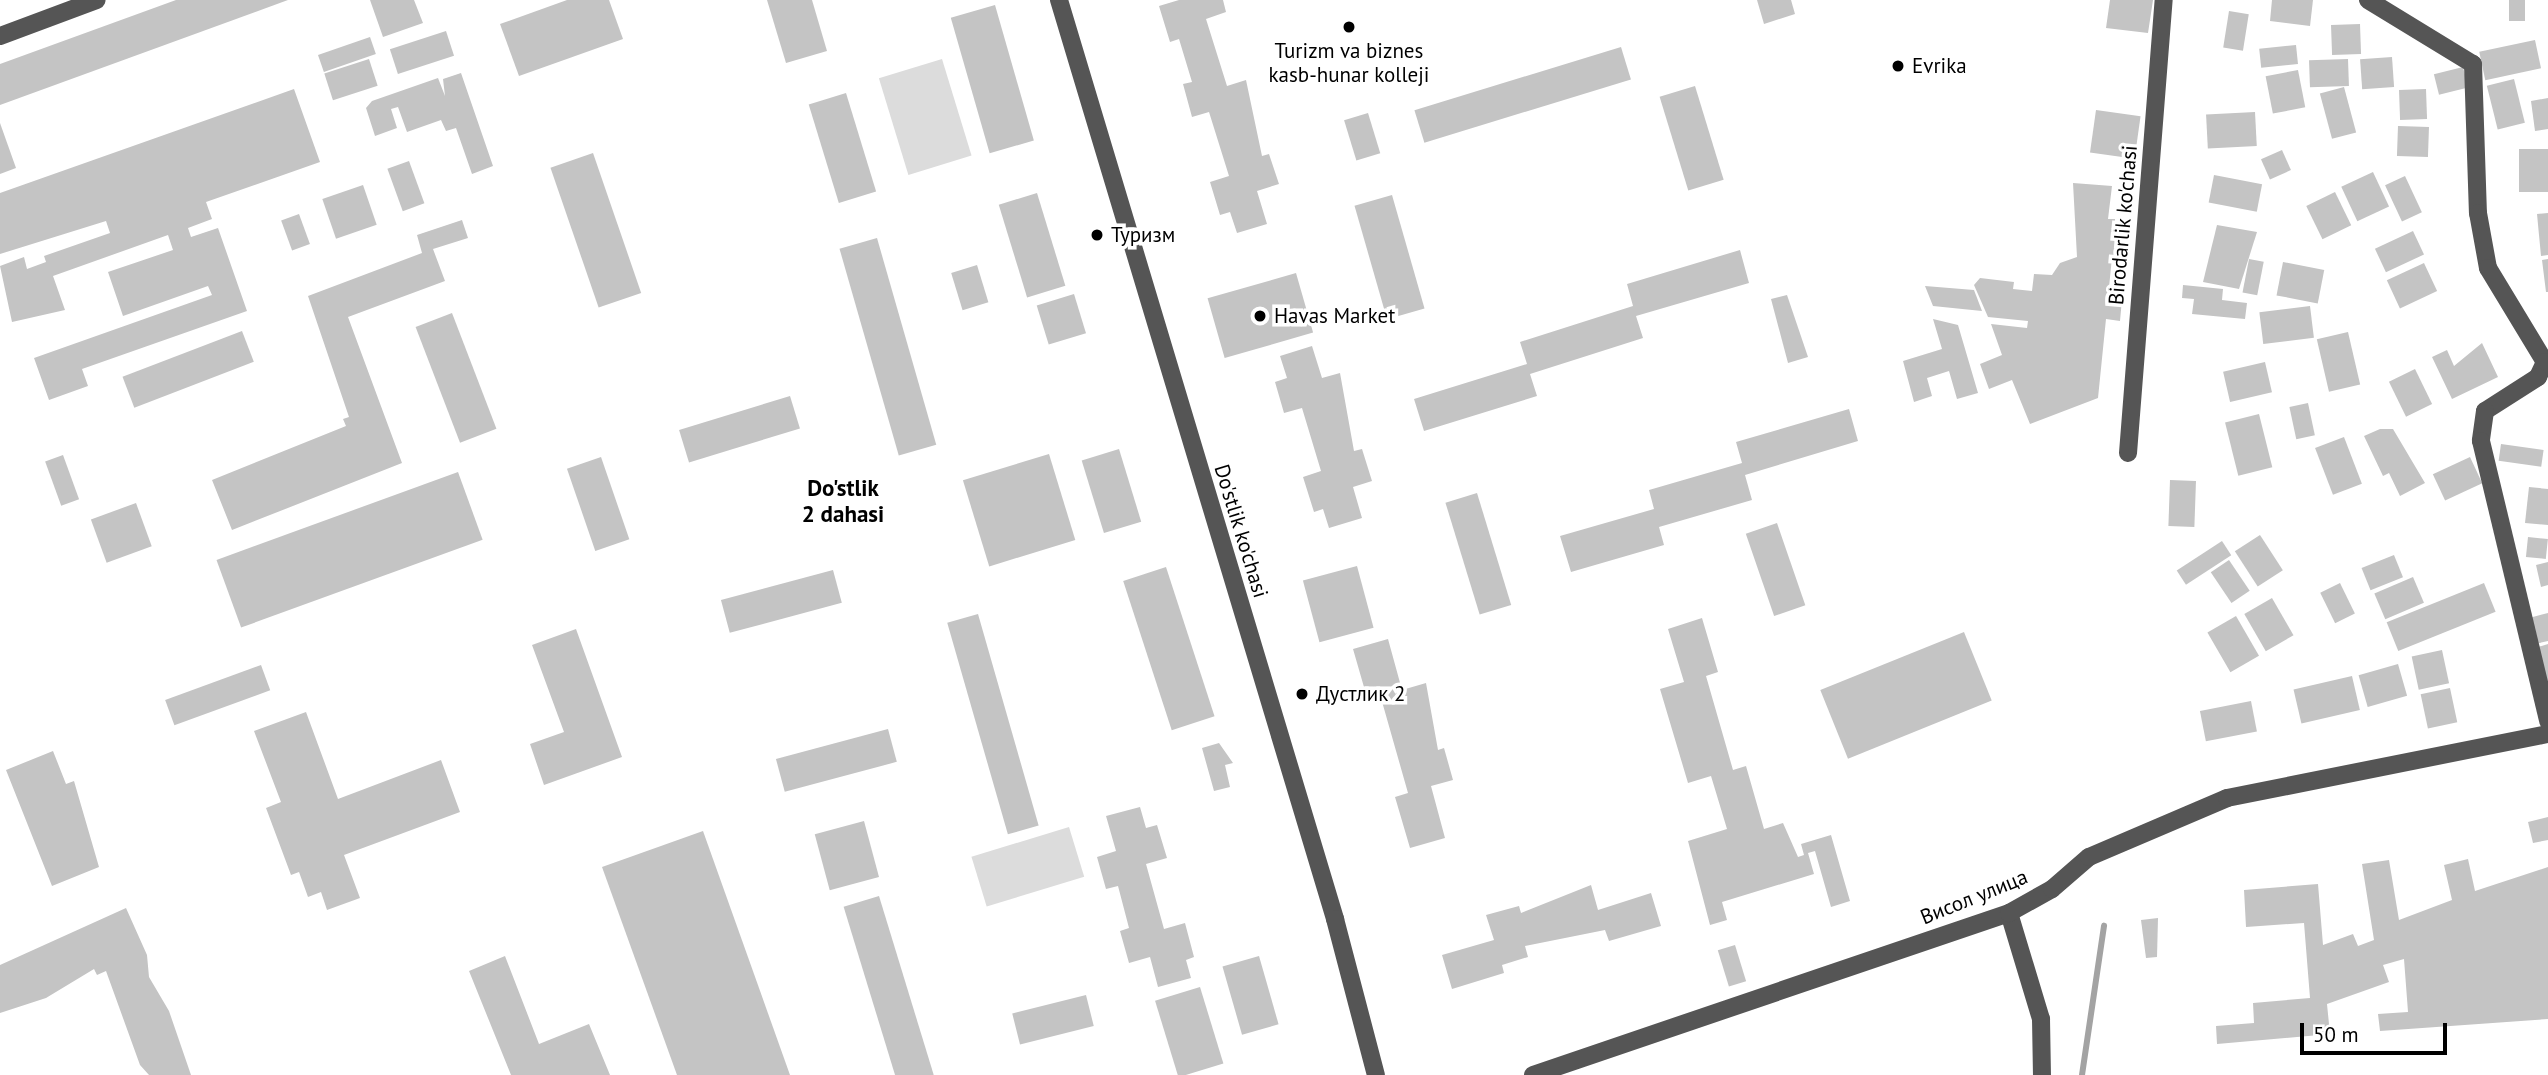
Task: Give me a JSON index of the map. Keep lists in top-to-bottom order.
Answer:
{
  "streets": {
    "street": ["Birodarlik ko'chasi", "Do'stlik ko'chasi", "Висол улица"]
  },
  "districts": ["Do'stlik 2 dahasi"],
  "places": [
    "Turizm va biznes kasb-hunar kolleji",
    "Evrika",
    "Туризм",
    "Havas Market",
    "Дустлик 2"
  ],
  "scale_bar": "50 m"
}
